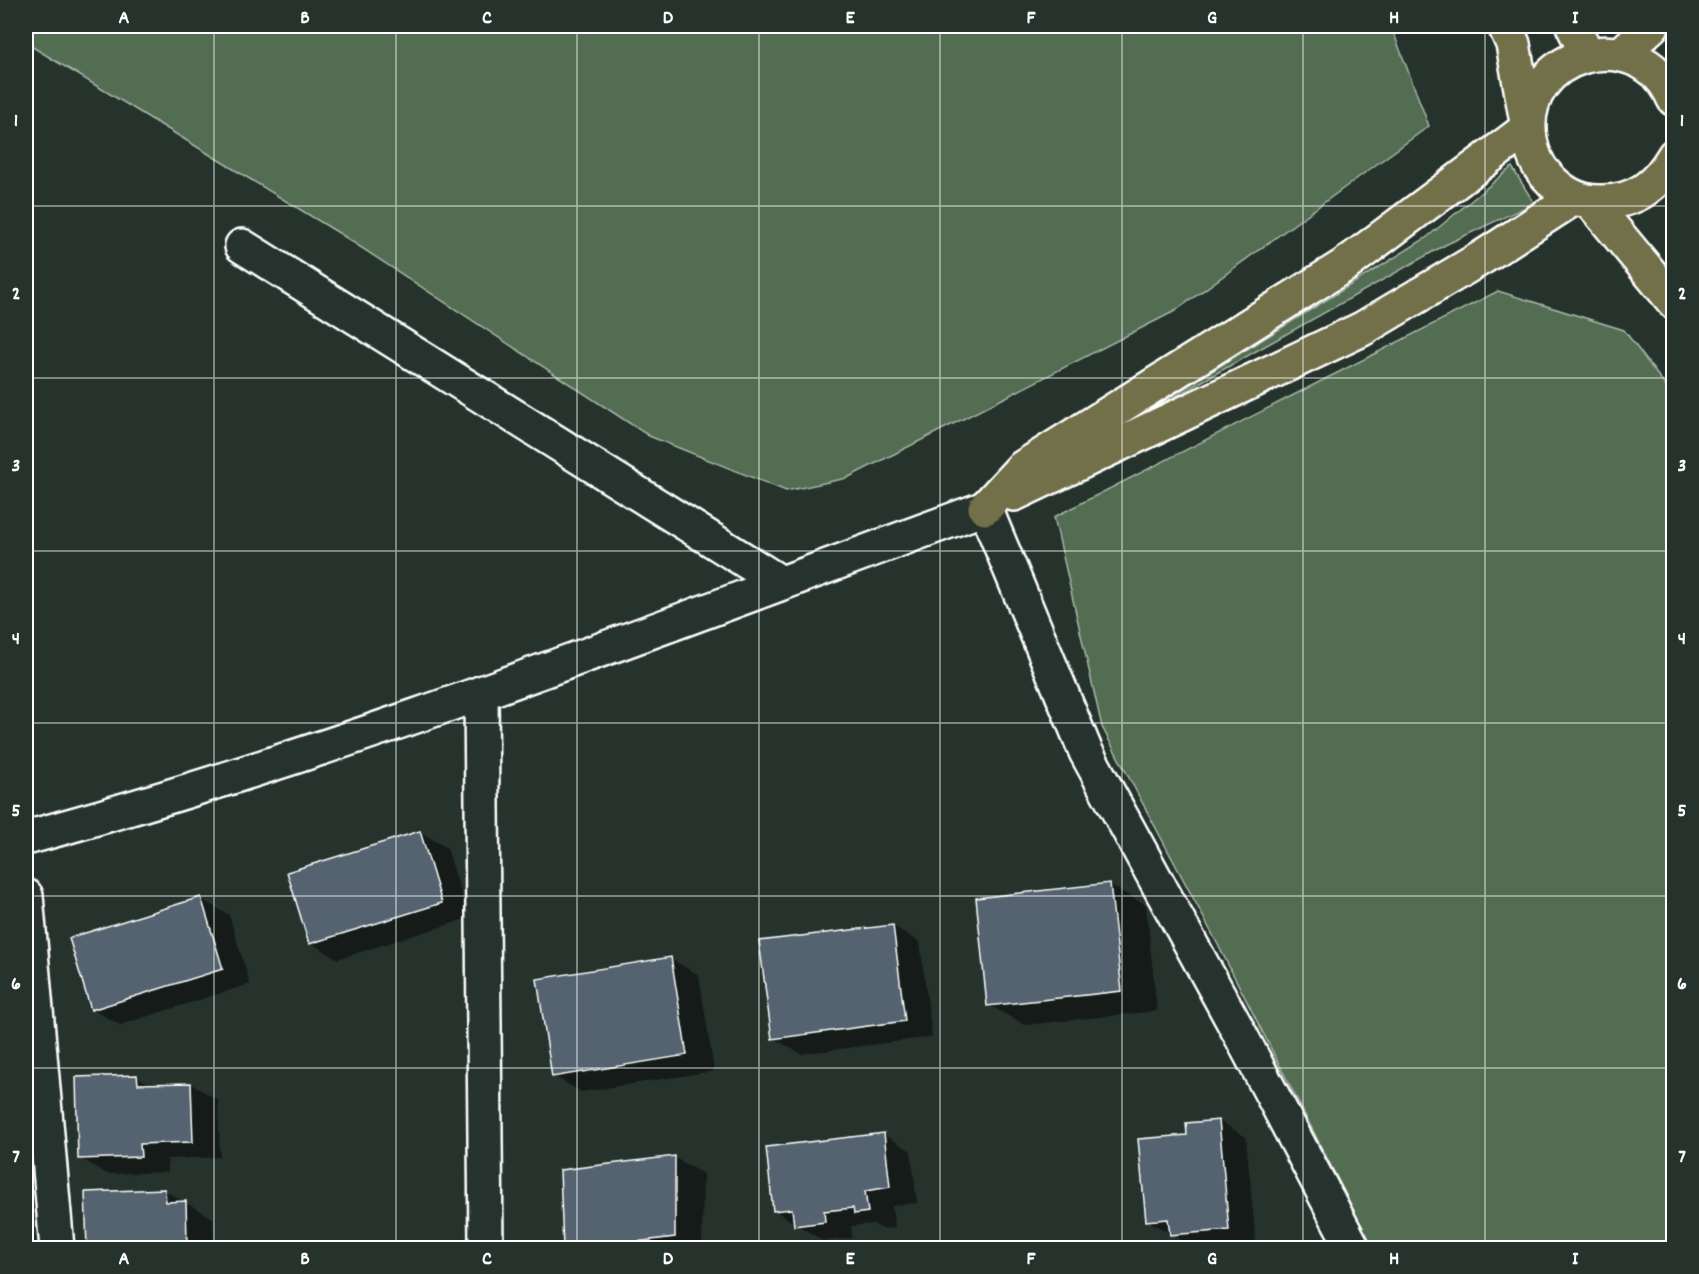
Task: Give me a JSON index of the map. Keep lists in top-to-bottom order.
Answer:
{
  "grid": {
    "columns": [
      "A",
      "B",
      "C",
      "D",
      "E",
      "F",
      "G",
      "H",
      "I"
    ],
    "rows": [
      "1",
      "2",
      "3",
      "4",
      "5",
      "6",
      "7"
    ]
  }
}
